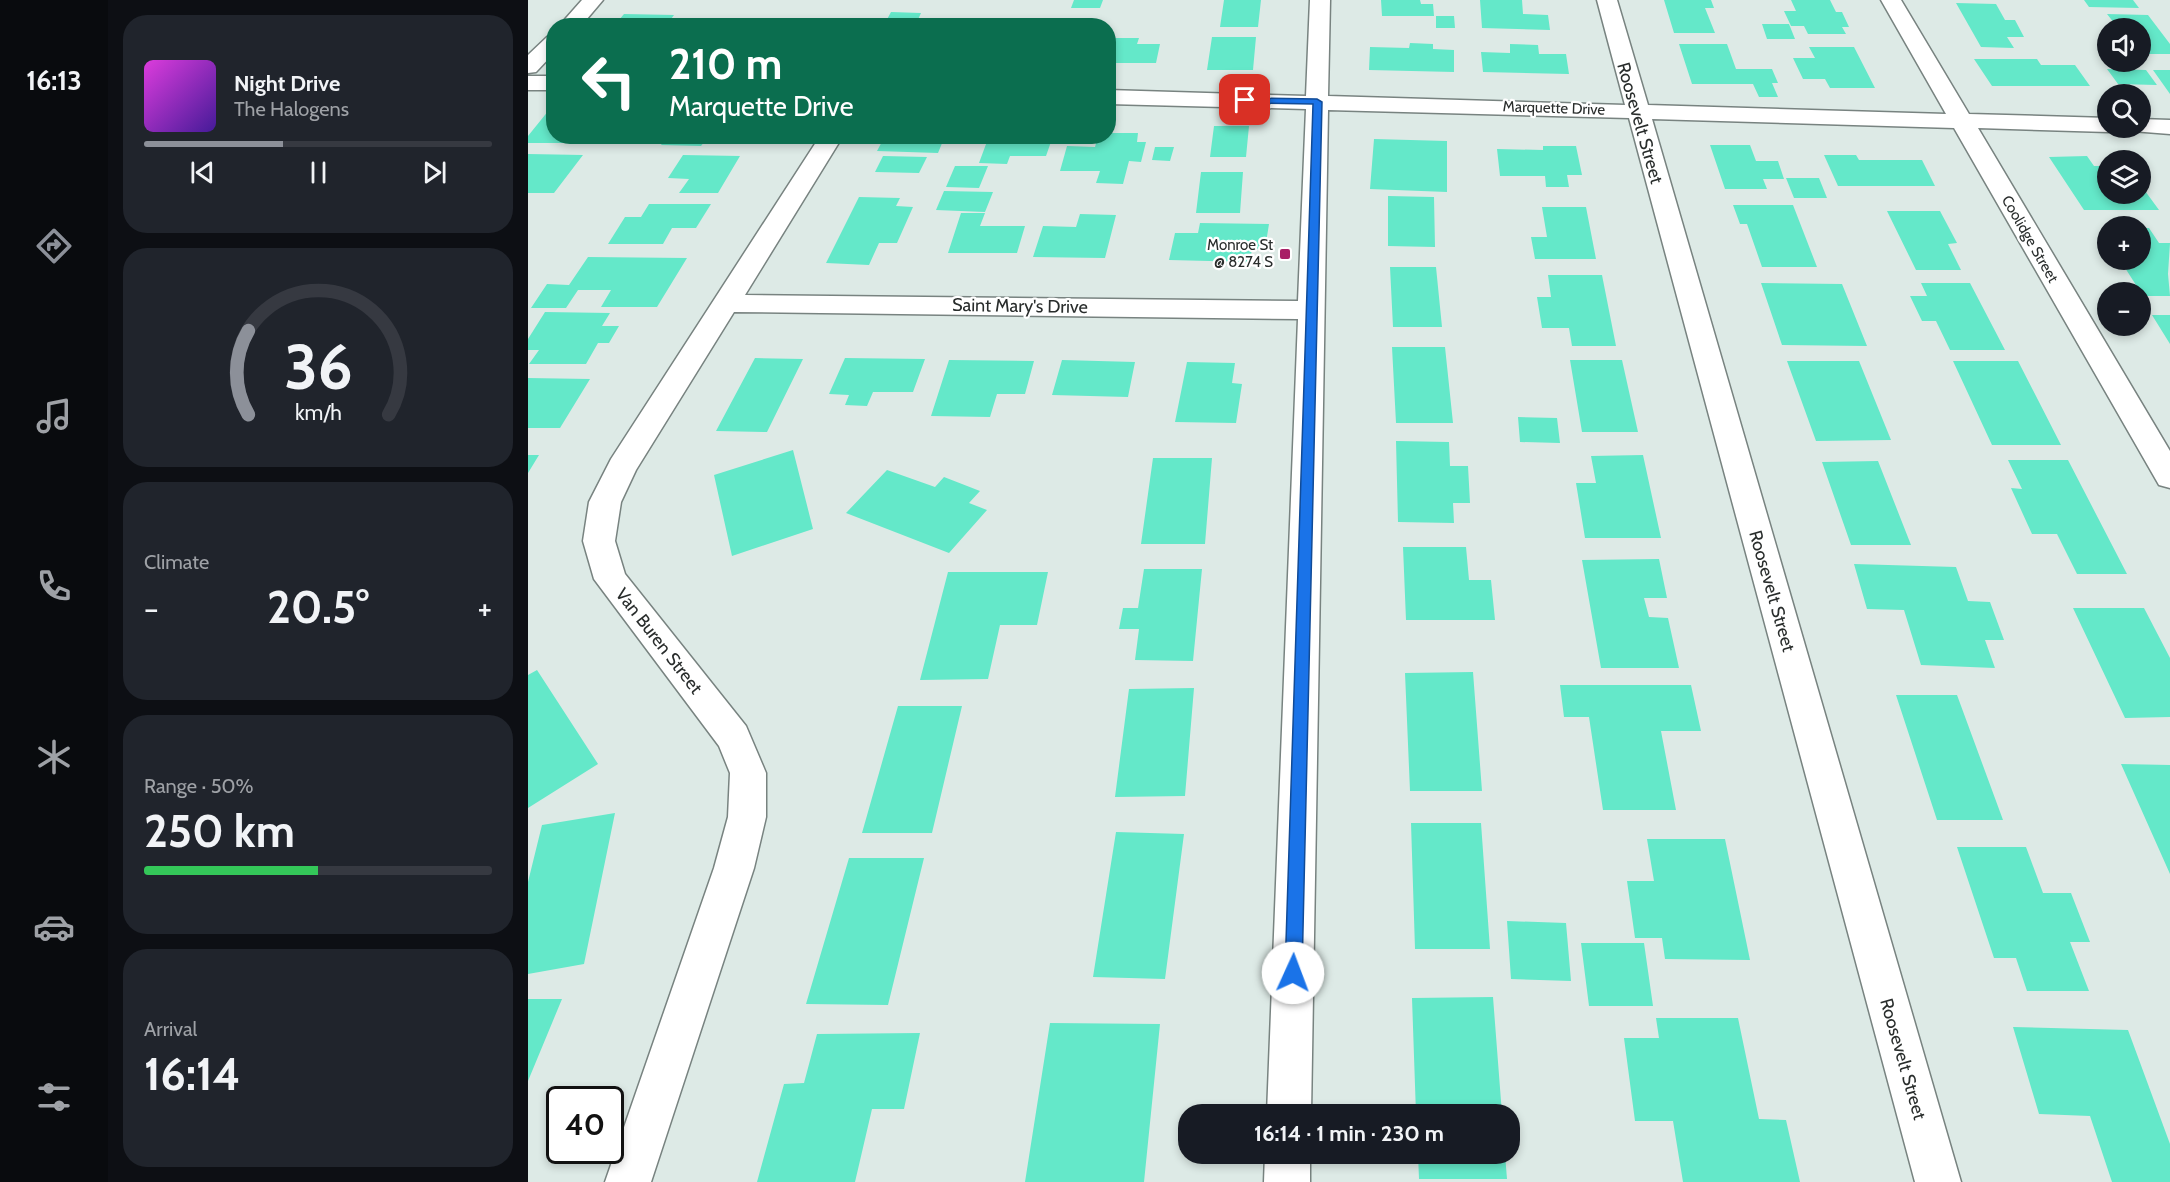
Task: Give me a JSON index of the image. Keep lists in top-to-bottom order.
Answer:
{
  "streets": {
    "street": [
      "Marquette Drive",
      "Roosevelt Street",
      "Coolidge Street",
      "Saint Mary's Drive",
      "Van Buren Street"
    ]
  },
  "crossings": [
    ["Marquette Drive", "Roosevelt Street"],
    ["Marquette Drive", "Coolidge Street"],
    ["Saint Mary's Drive", "Van Buren Street"]
  ],
  "places": {
    "transit": ["Monroe St @ 8274 S"]
  },
  "page": {
    "tabs": "16:13",
    "map_buttons": ["+", "−"],
    "turn": ["210 m", "Marquette Drive"],
    "song": ["Night Drive", "The Halogens"],
    "tile": [
      "Climate",
      ["Range · 50%", "250 km"],
      ["Arrival", "16:14"]
    ],
    "heat": ["−", "20.5°", "+"],
    "limit": "40",
    "trip": "16:14 · 1 min · 230 m",
    "gauge": ["36", "km/h"]
  }
}
